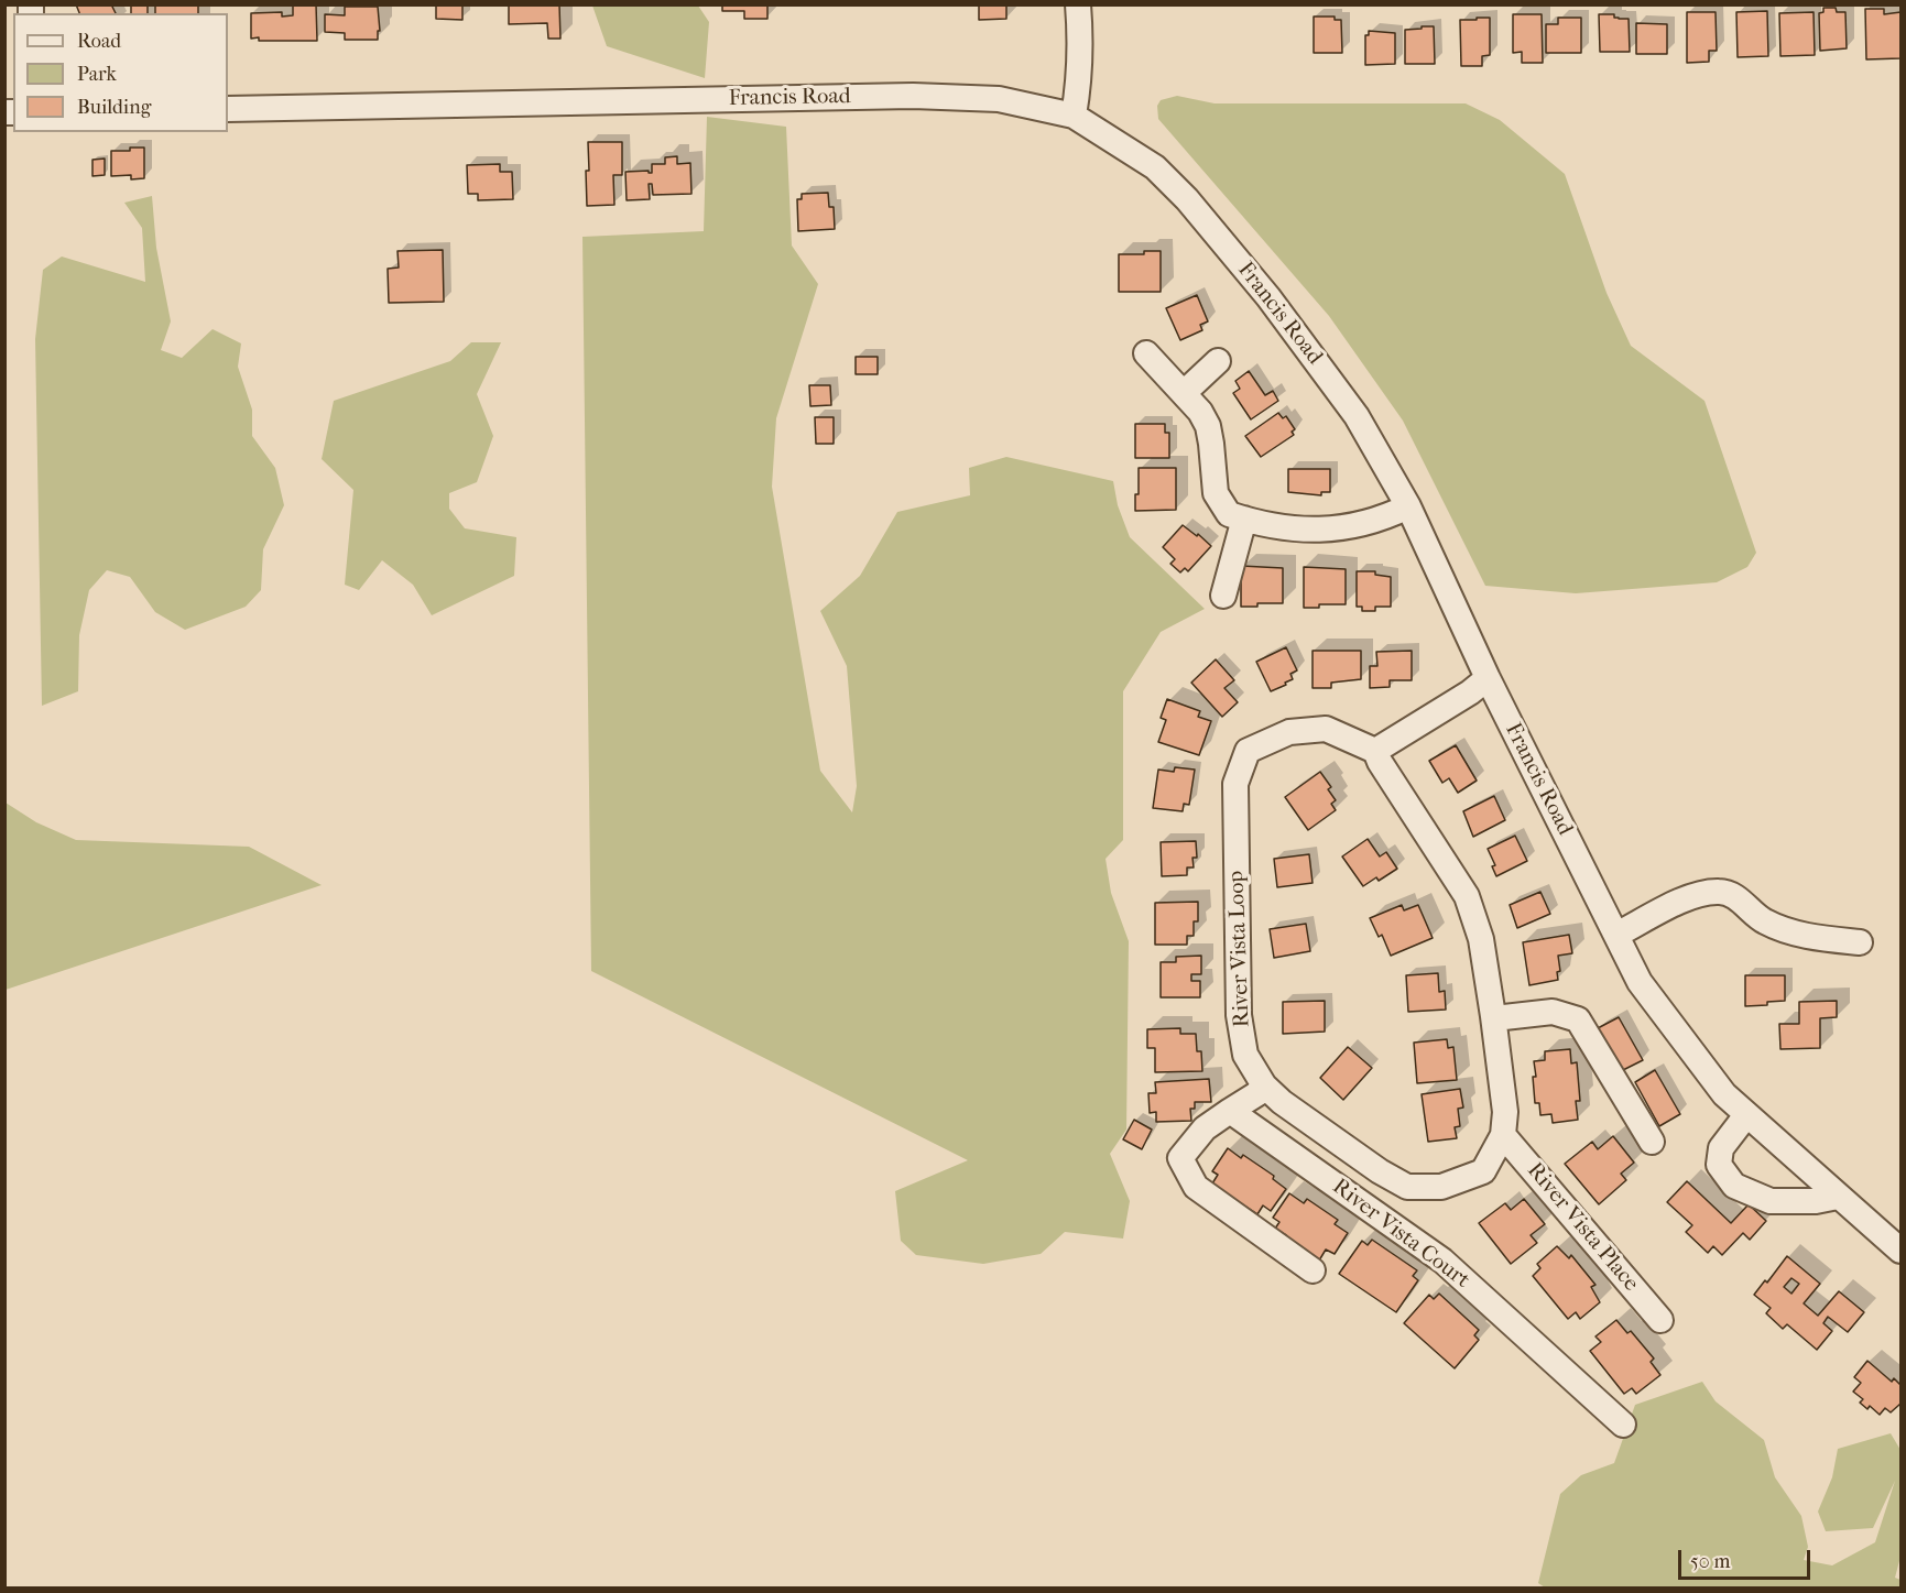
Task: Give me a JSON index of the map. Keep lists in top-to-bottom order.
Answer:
{
  "streets": {
    "street": [
      "Francis Road",
      "River Vista Loop",
      "River Vista Place",
      "River Vista Court"
    ]
  },
  "crossings": [
    ["River Vista Loop", "River Vista Place"]
  ],
  "legend": ["Road", "Park", "Building"],
  "scale_bar": "50 m"
}
